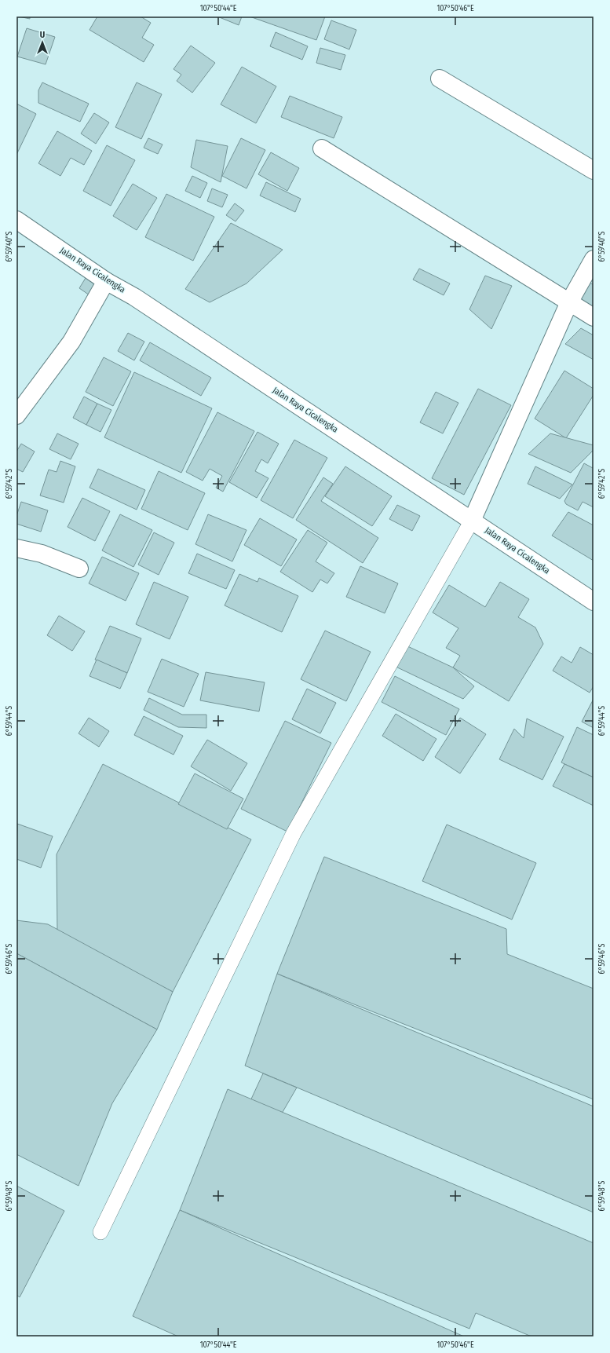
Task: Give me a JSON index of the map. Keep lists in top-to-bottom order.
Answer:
{
  "streets": {
    "street": ["Jalan Raya Cicalengka"]
  },
  "north": "top",
  "coordinates": [
    "107°50'44\"E",
    "107°50'46\"E",
    "6°59'40\"S",
    "6°59'42\"S",
    "6°59'44\"S",
    "6°59'46\"S",
    "6°59'48\"S"
  ]
}
